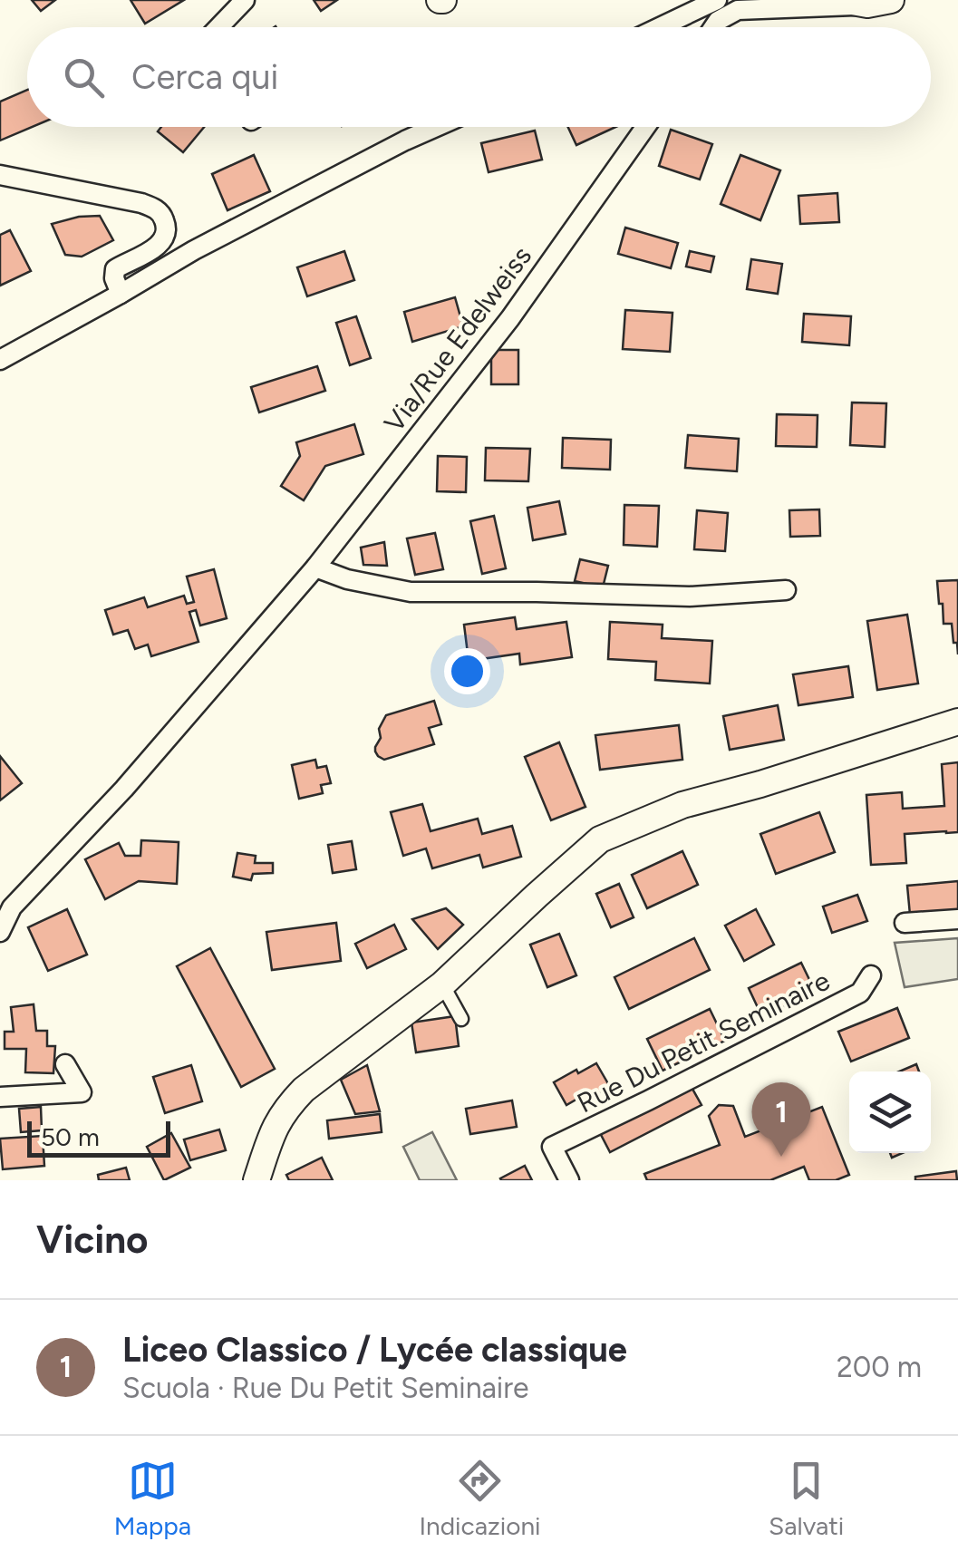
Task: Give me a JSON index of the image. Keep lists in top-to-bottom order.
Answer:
{
  "streets": {
    "street": ["Via/Rue Edelweiss", "Rue Du Petit Seminaire"]
  },
  "scale_bar": "50 m",
  "page": {
    "search": "Cerca qui",
    "pins": "1",
    "scale": "50 m",
    "heading": "Vicino",
    "list": [
      {
        "mark": "1",
        "name": "Liceo Classico / Lycée classique",
        "note": "Scuola · Rue Du Petit Seminaire",
        "value": "200 m"
      }
    ],
    "nav": ["Mappa", "Indicazioni", "Salvati"]
  }
}
